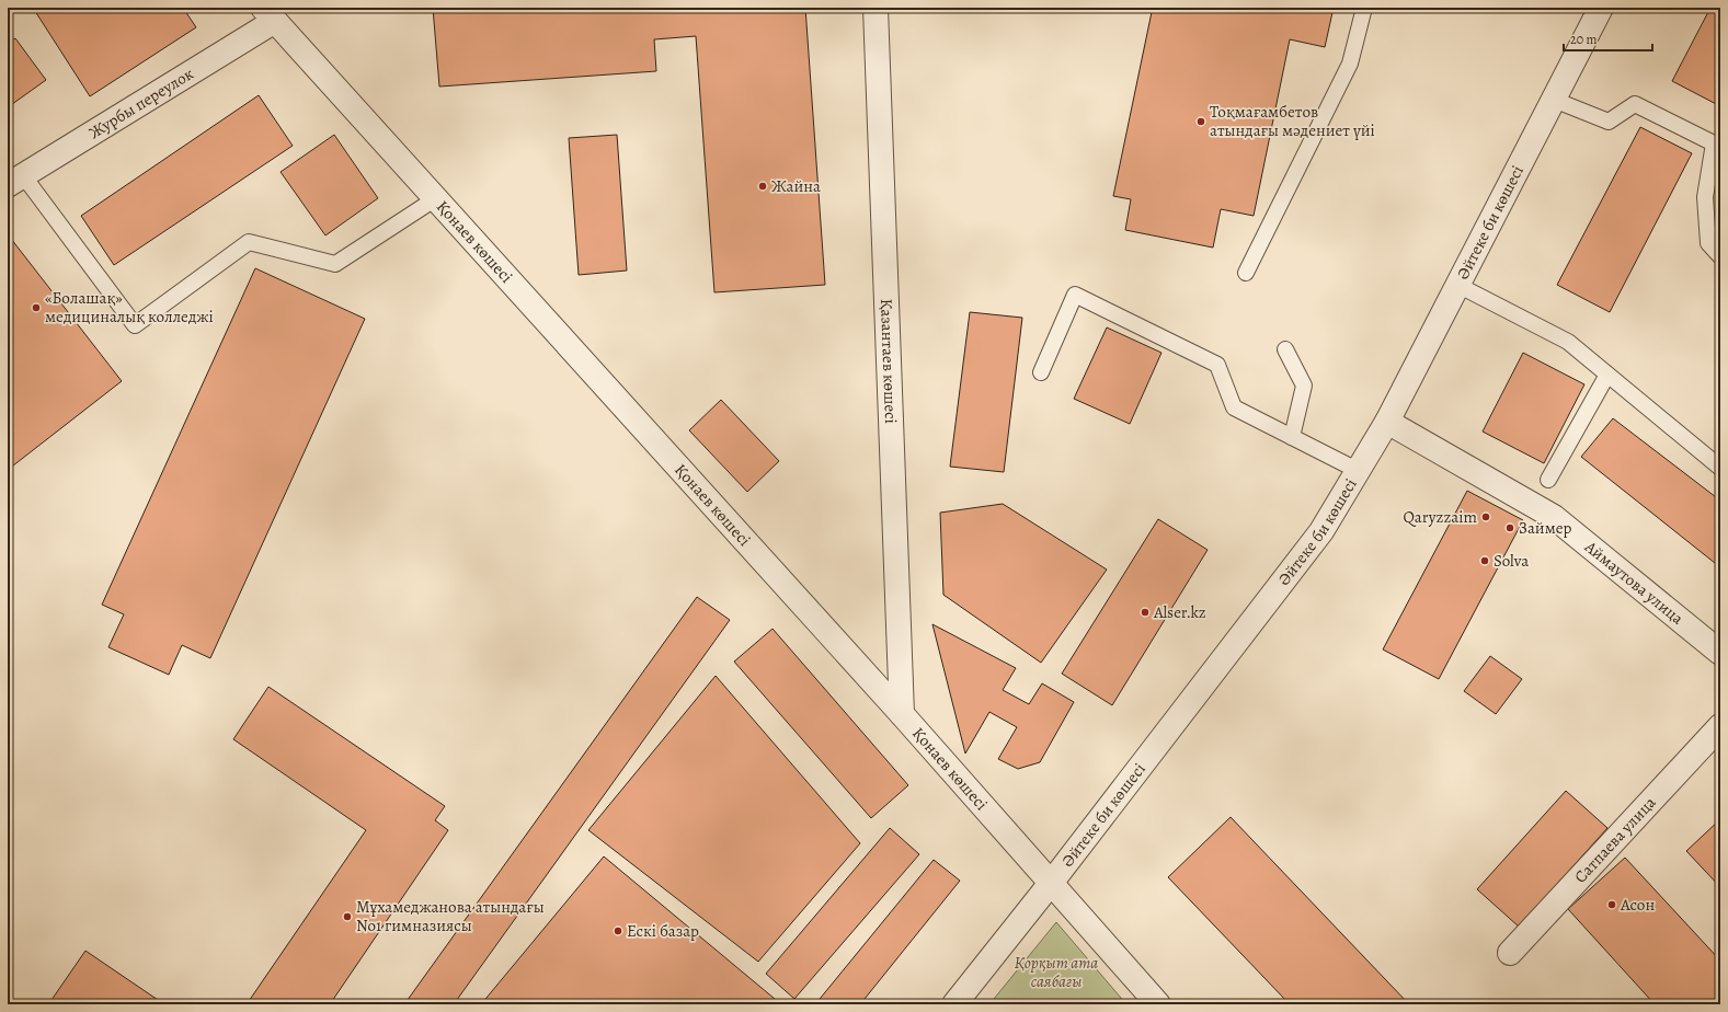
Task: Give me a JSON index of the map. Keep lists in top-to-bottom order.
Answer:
{
  "streets": {
    "street": [
      "Журбы переулок",
      "Әйтеке би көшесі",
      "Қонаев көшесі",
      "Қазантаев көшесі",
      "Аймаутова улица",
      "Сатпаева улица"
    ]
  },
  "crossings": [
    ["Журбы переулок", "Қонаев көшесі"],
    ["Әйтеке би көшесі", "Қонаев көшесі"],
    ["Әйтеке би көшесі", "Аймаутова улица"],
    ["Қонаев көшесі", "Қазантаев көшесі"]
  ],
  "parks": ["Қорқыт ата саябағы"],
  "places": [
    "Тоқмағамбетов атындағы мәдениет үйі",
    "Жайна",
    "«Болашақ» медициналық колледжі",
    "Qaryzzaim",
    "Займер",
    "Solva",
    "Alser.kz",
    "Асон",
    "Мұхамеджанова атындағы No1 гимназиясы",
    "Ескі базар"
  ],
  "scale_bar": "20 m"
}
